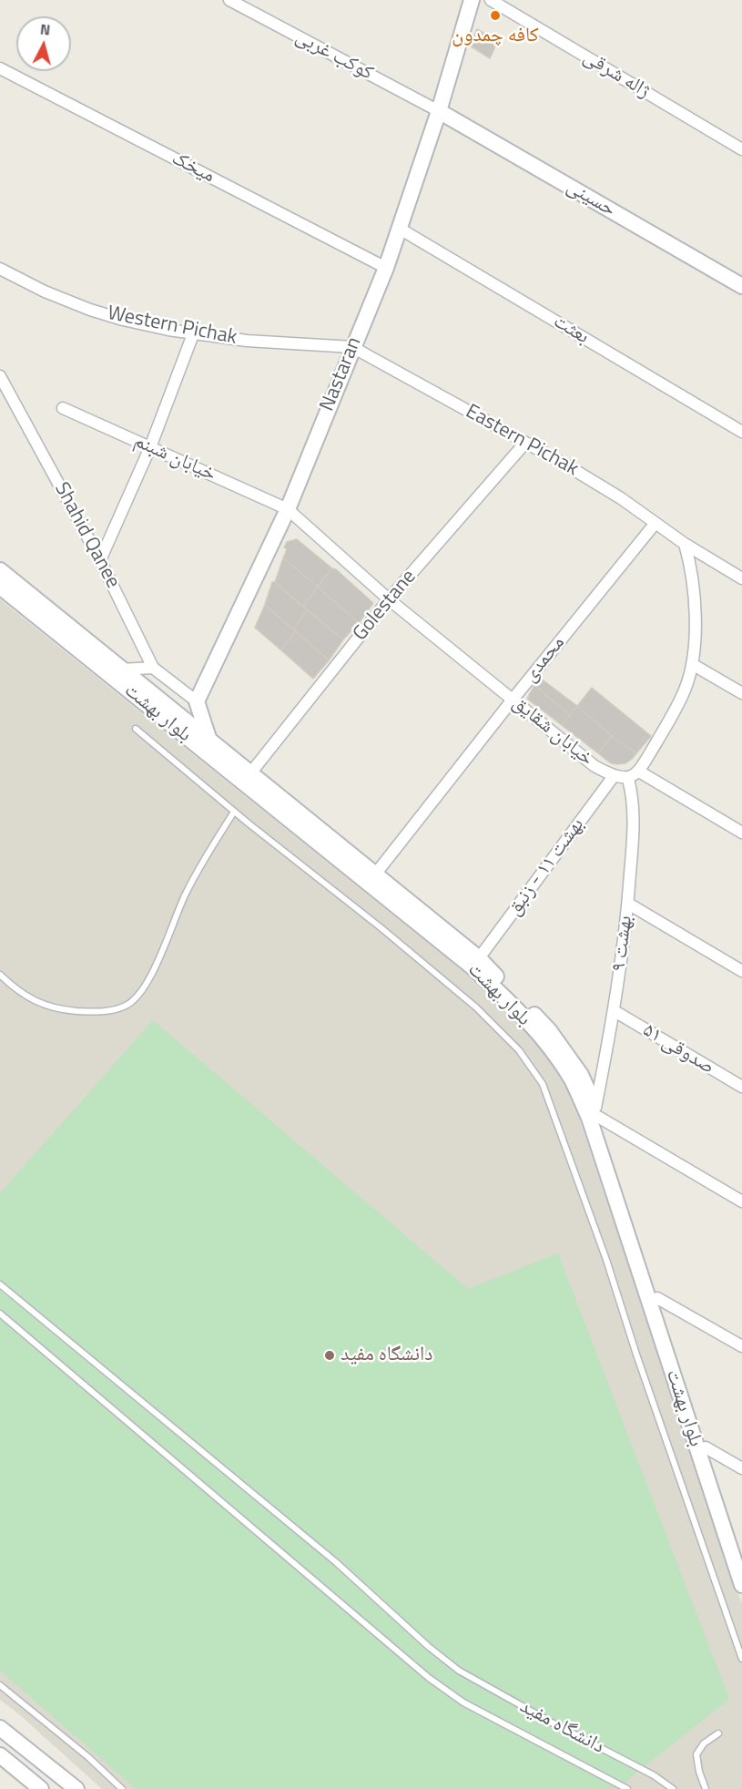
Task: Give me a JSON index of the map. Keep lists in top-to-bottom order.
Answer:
{
  "streets": {
    "street": [
      "کوکب غربی",
      "ژاله شرقی",
      "میخک",
      "حسینی",
      "Western Pichak",
      "بعثت",
      "Nastaran",
      "Eastern Pichak",
      "خیابان شبنم",
      "Shahid Qanee",
      "Golestane",
      "محمدی",
      "بلوار بهشت",
      "خیابان شقایق",
      "بهشت ۱۱ - زنبق",
      "بهشت ۹",
      "صدوقی ۵۱"
    ],
    "lane": ["دانشگاه مفید"]
  },
  "crossings": [
    ["کوکب غربی", "حسینی"],
    ["کوکب غربی", "Nastaran"],
    ["میخک", "Nastaran"],
    ["حسینی", "Nastaran"],
    ["Western Pichak", "Nastaran"],
    ["Western Pichak", "Eastern Pichak"],
    ["بعثت", "Nastaran"],
    ["Nastaran", "Eastern Pichak"],
    ["Nastaran", "خیابان شبنم"],
    ["Nastaran", "خیابان شقایق"],
    ["Eastern Pichak", "Golestane"],
    ["Eastern Pichak", "محمدی"],
    ["خیابان شبنم", "خیابان شقایق"],
    ["Golestane", "بلوار بهشت"],
    ["Golestane", "خیابان شقایق"],
    ["محمدی", "بلوار بهشت"],
    ["محمدی", "خیابان شقایق"],
    ["بلوار بهشت", "بهشت ۱۱ - زنبق"],
    ["بلوار بهشت", "بهشت ۹"],
    ["خیابان شقایق", "بهشت ۱۱ - زنبق"],
    ["خیابان شقایق", "بهشت ۹"],
    ["بهشت ۹", "صدوقی ۵۱"]
  ],
  "places": ["کافه چمدون", "دانشگاه مفید"],
  "north": "top"
}
